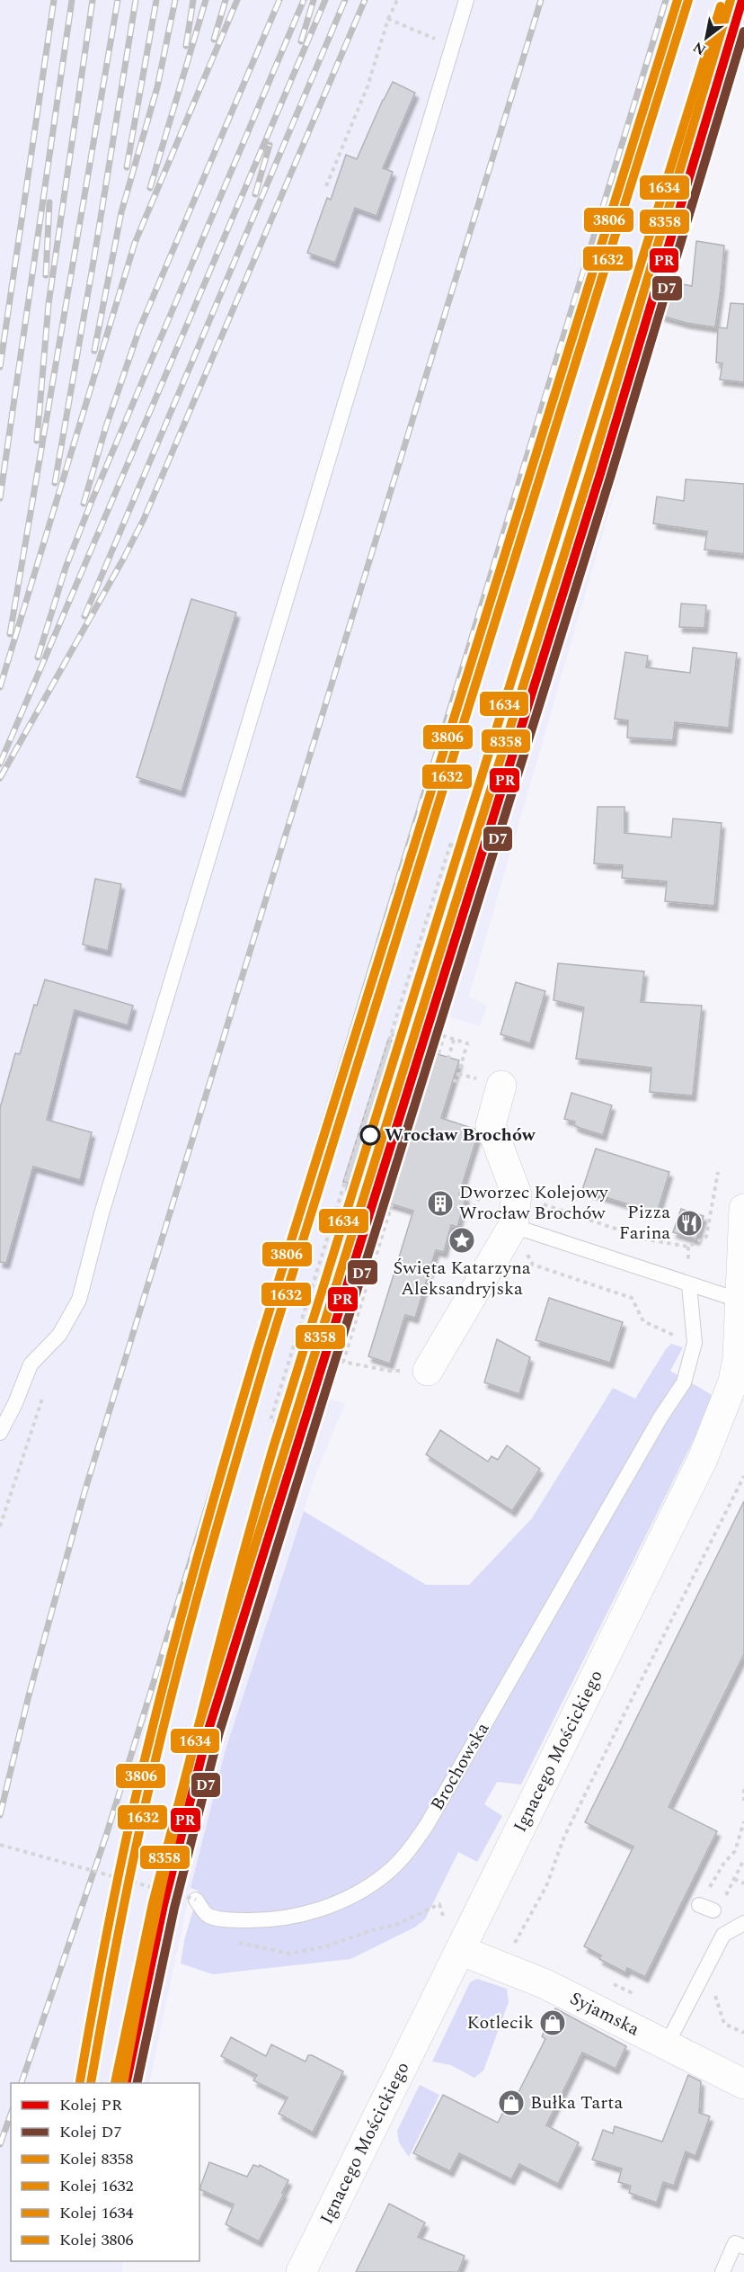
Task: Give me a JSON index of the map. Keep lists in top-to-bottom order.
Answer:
{
  "streets": {
    "street": ["Ignacego Mościckiego", "Syjamska"],
    "lane": ["Brochowska"]
  },
  "crossings": [
    ["Ignacego Mościckiego", "Syjamska"]
  ],
  "places": {
    "other": ["Wrocław Brochów"],
    "building": ["Dworzec Kolejowy Wrocław Brochów"],
    "restaurant": ["Pizza Farina"],
    "place": ["Święta Katarzyna Aleksandryjska"],
    "shop": ["Kotlecik", "Bułka Tarta"]
  },
  "lines": [
    "rail line PR",
    "rail line 8358",
    "rail line 1632",
    "rail line 3806",
    "rail line 1634",
    "rail line D7"
  ],
  "legend": [
    "Kolej PR",
    "Kolej D7",
    "Kolej 8358",
    "Kolej 1632",
    "Kolej 1634",
    "Kolej 3806"
  ],
  "north": "bottom left"
}
